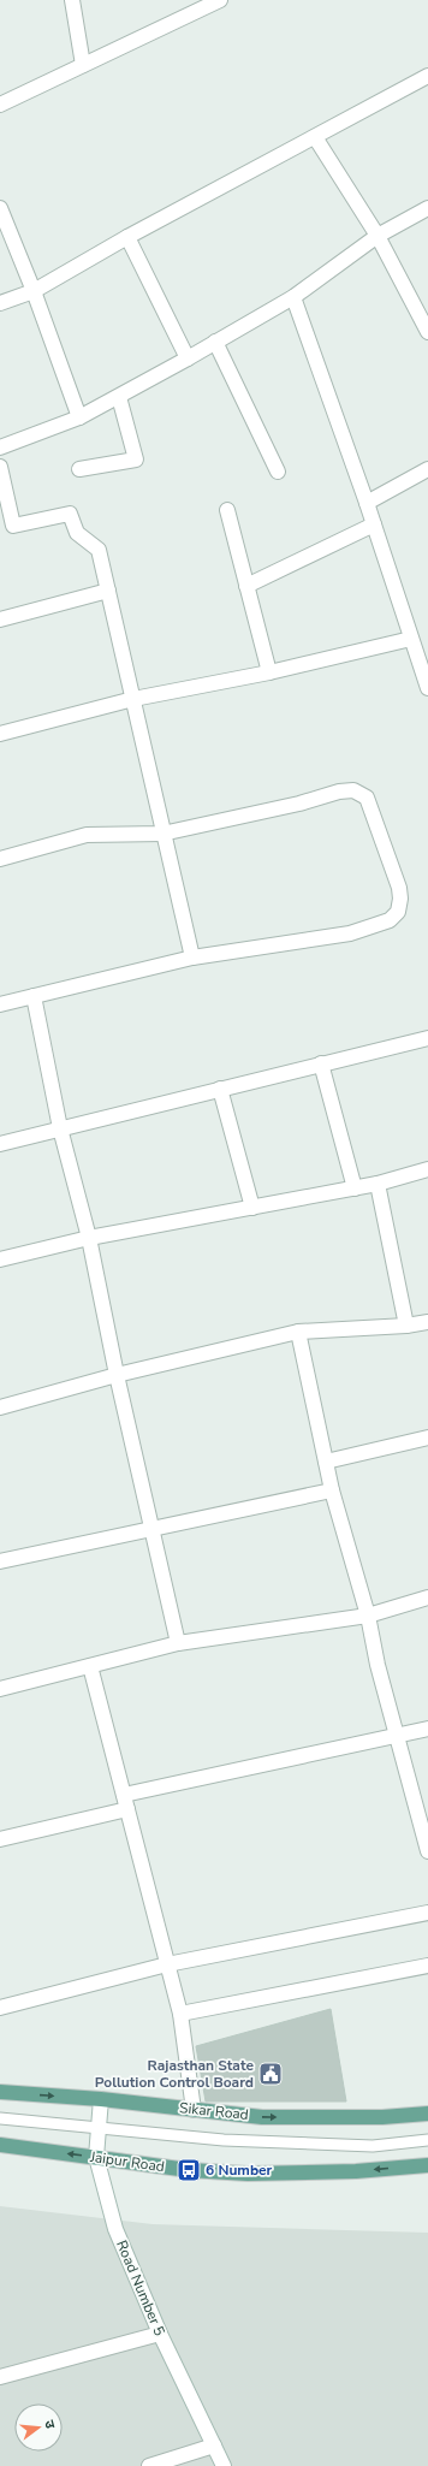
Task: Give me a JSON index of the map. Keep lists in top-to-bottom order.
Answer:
{
  "streets": {
    "main road": ["Sikar Road", "Jaipur Road"],
    "street": ["Road Number 5"]
  },
  "crossings": [
    ["Sikar Road", "Road Number 5"],
    ["Jaipur Road", "Road Number 5"]
  ],
  "one_way": ["Sikar Road", "Jaipur Road"],
  "places": {
    "public building": ["Rajasthan State Pollution Control Board"],
    "bus stop": ["6 Number"]
  },
  "north": "right"
}
